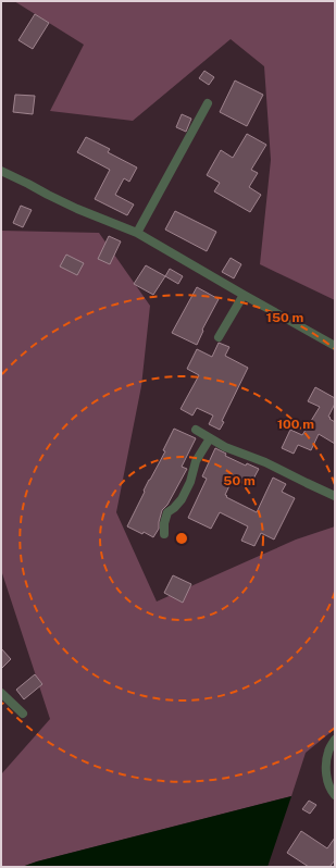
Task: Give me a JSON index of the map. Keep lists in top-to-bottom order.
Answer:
{
  "rings": ["150 m", "100 m", "50 m"]
}
